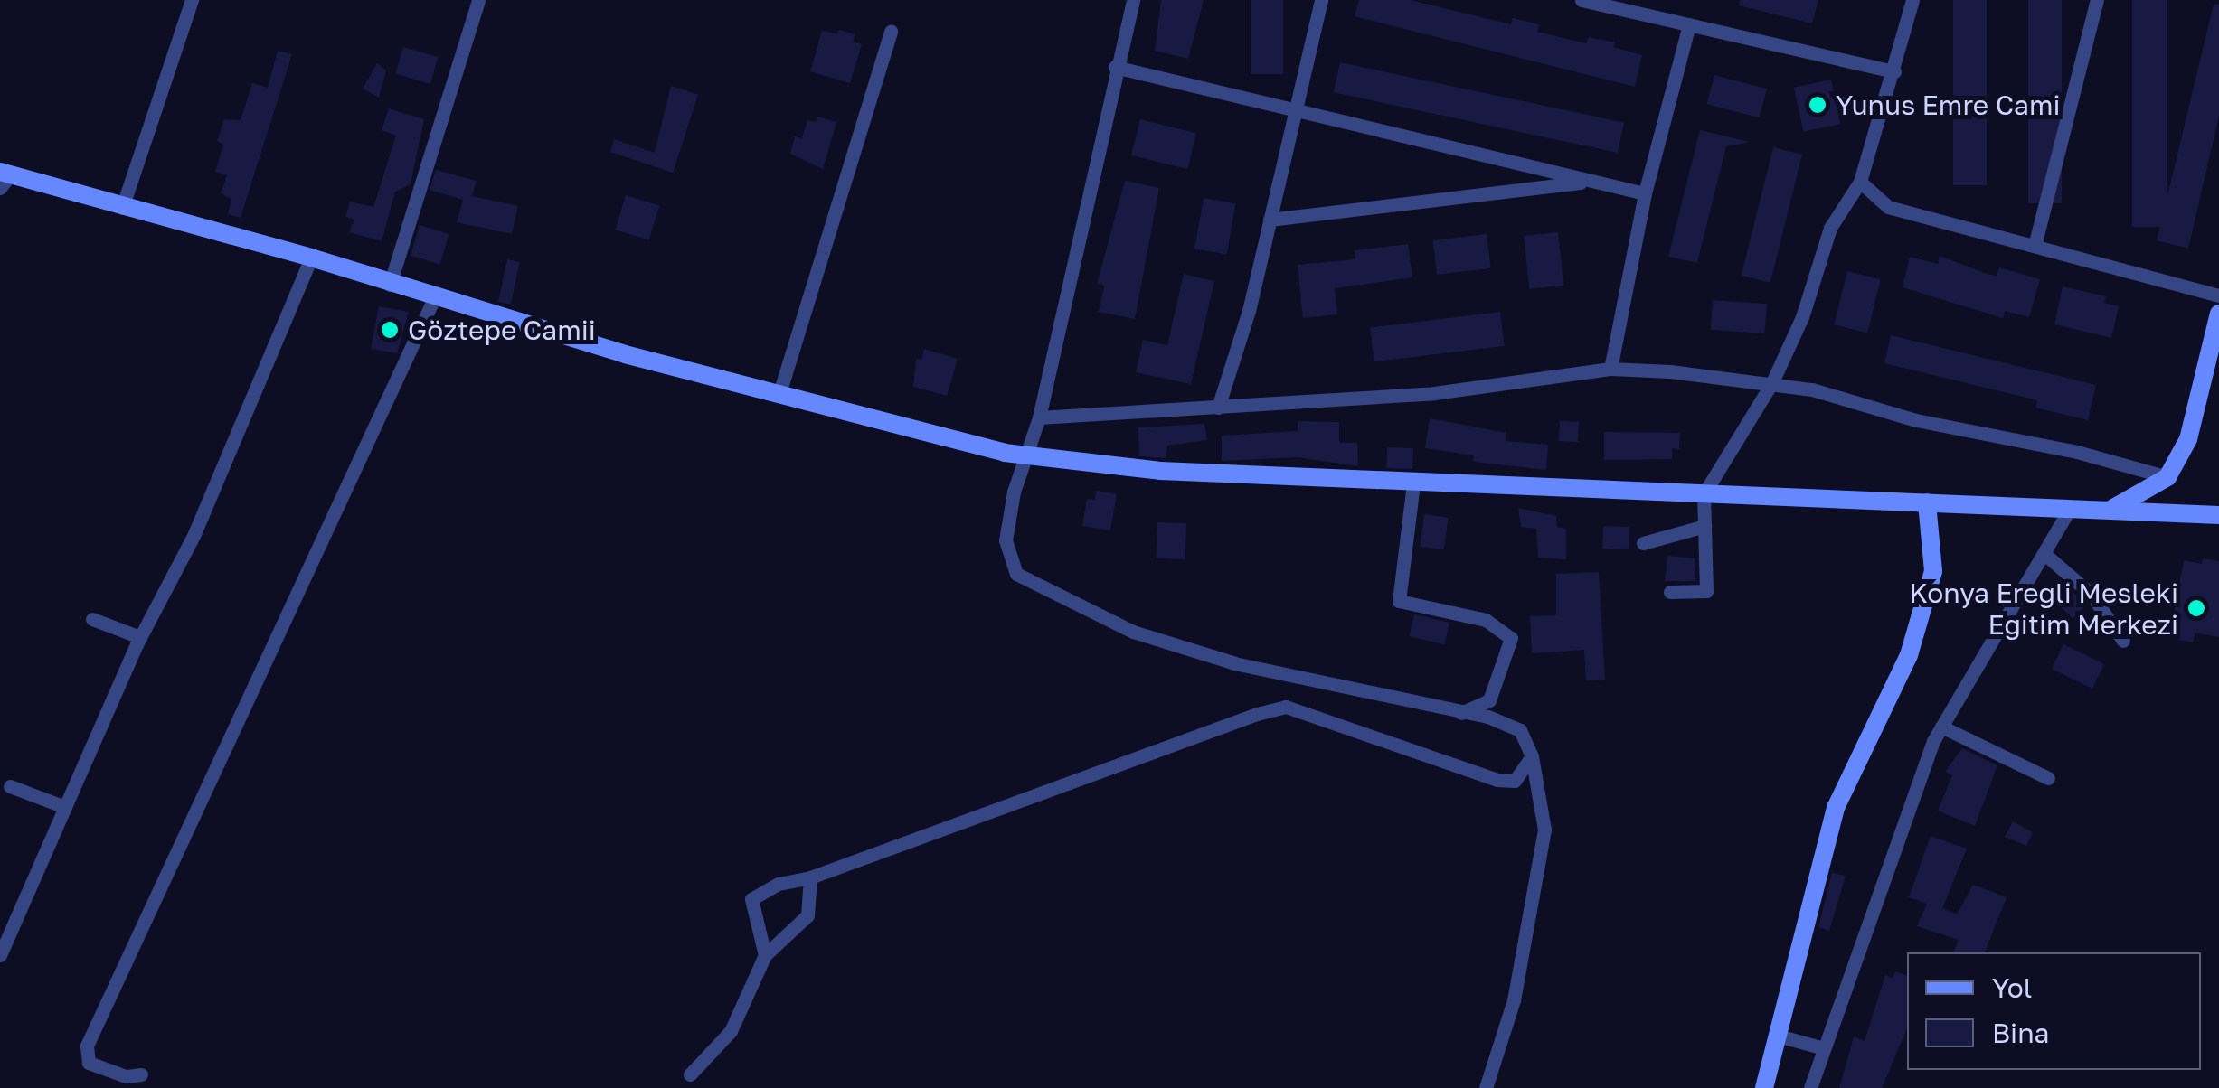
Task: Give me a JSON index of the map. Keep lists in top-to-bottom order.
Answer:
{
  "places": ["Yunus Emre Cami", "Göztepe Camii", "Konya Ereğli Mesleki Eğitim Merkezi"],
  "legend": ["Yol", "Bina"]
}
